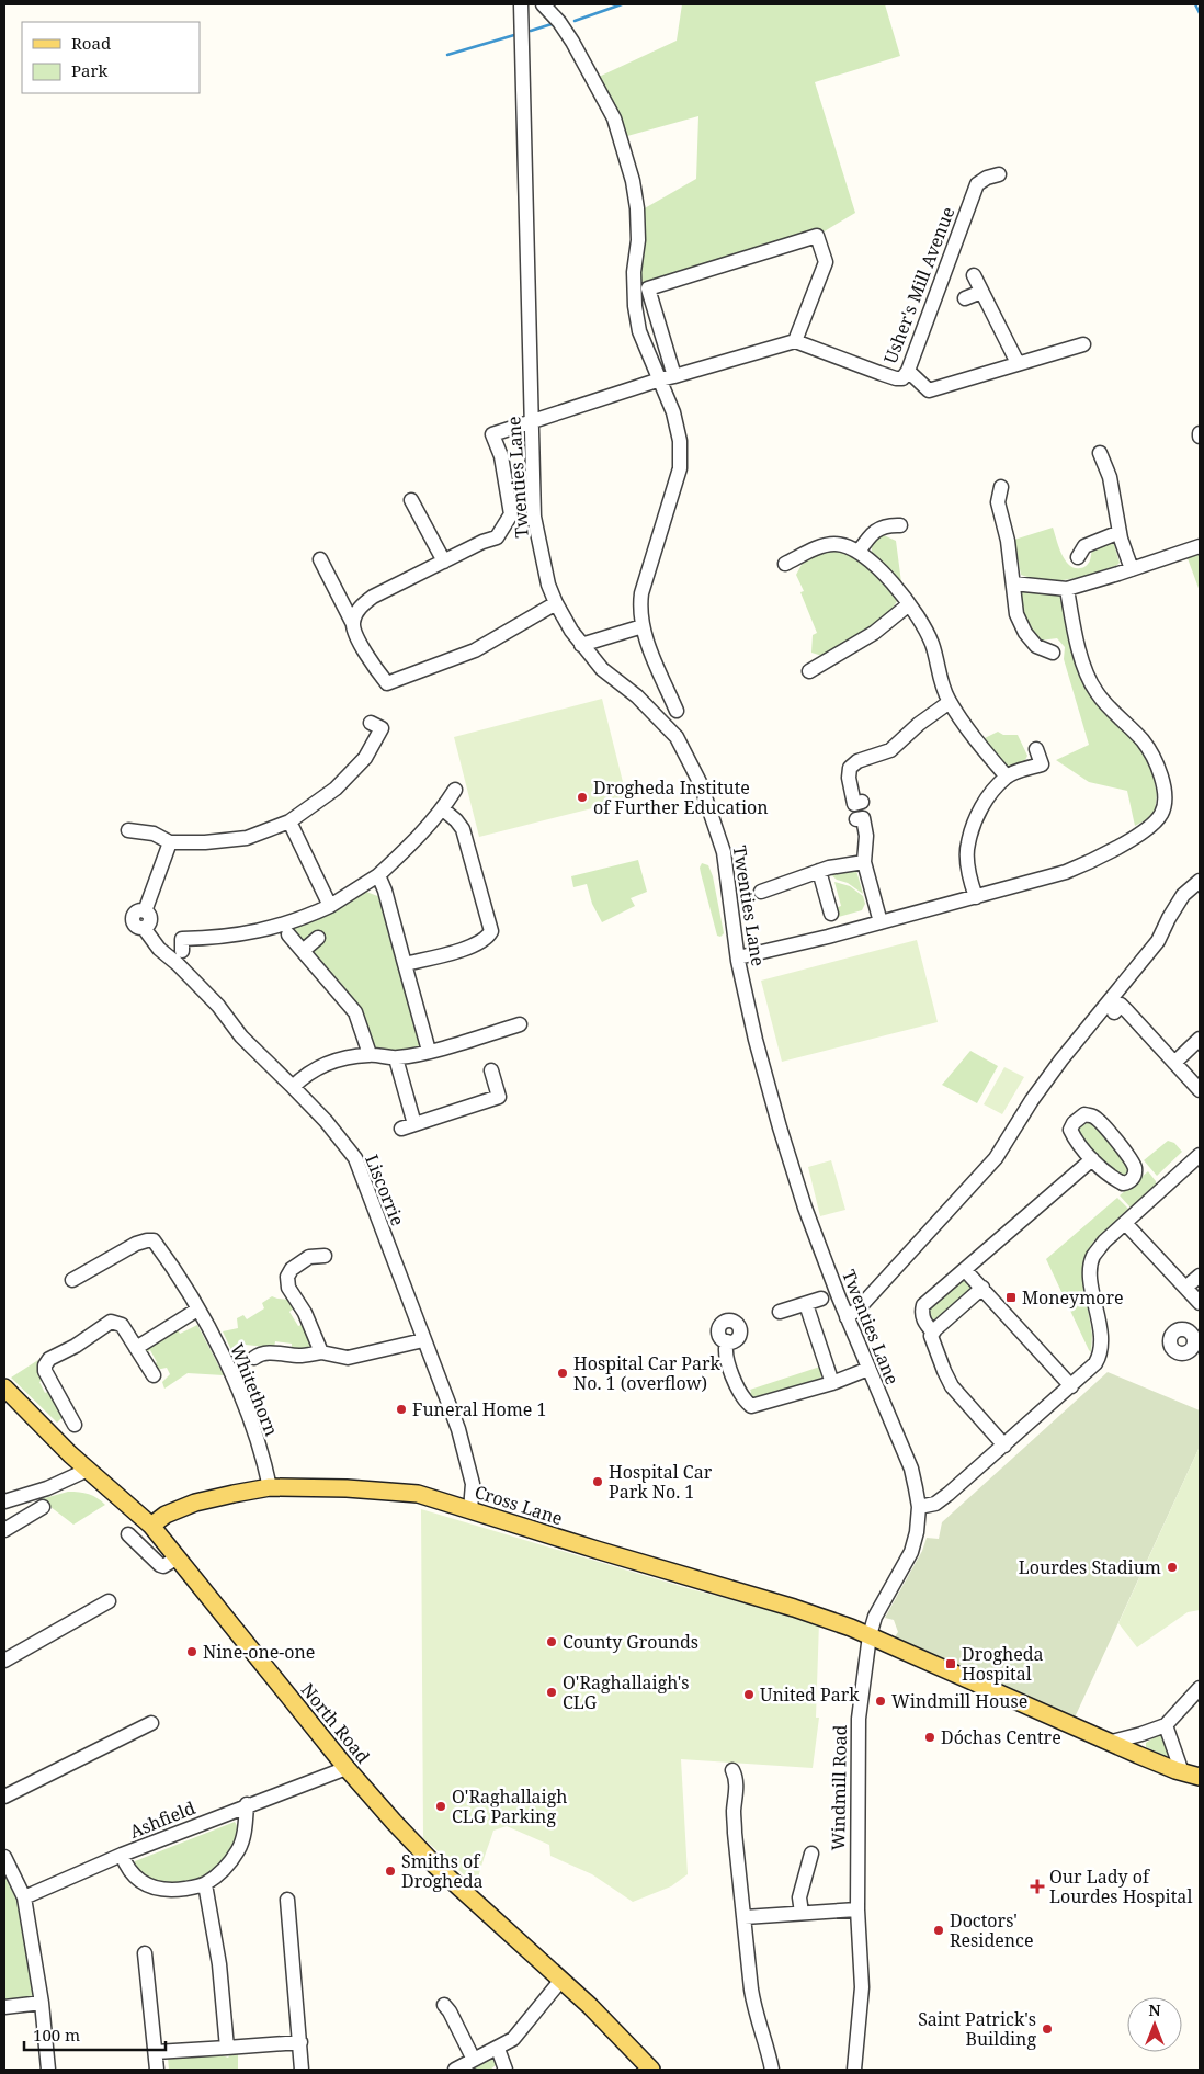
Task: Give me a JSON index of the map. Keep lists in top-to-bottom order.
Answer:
{
  "streets": {
    "main road": ["Cross Lane", "North Road"],
    "street": [
      "Usher's Mill Avenue",
      "Twenties Lane",
      "Liscorrie",
      "Whitethorn",
      "Windmill Road",
      "Ashfield"
    ]
  },
  "crossings": [
    ["Twenties Lane", "Cross Lane"],
    ["Twenties Lane", "Windmill Road"],
    ["Liscorrie", "Cross Lane"],
    ["Whitethorn", "Cross Lane"],
    ["Cross Lane", "North Road"],
    ["Cross Lane", "Windmill Road"],
    ["North Road", "Ashfield"]
  ],
  "places": {
    "other": [
      "Drogheda Institute of Further Education",
      "Hospital Car Park No. 1 (overflow)",
      "Funeral Home 1",
      "Hospital Car Park No. 1",
      "Lourdes Stadium",
      "County Grounds",
      "Nine-one-one",
      "O'Raghallaigh's CLG",
      "United Park",
      "Windmill House",
      "Dóchas Centre",
      "O'Raghallaigh CLG Parking",
      "Smiths of Drogheda",
      "Doctors' Residence",
      "Saint Patrick's Building"
    ],
    "transit": ["Moneymore", "Drogheda Hospital"],
    "health": ["Our Lady of Lourdes Hospital"]
  },
  "legend": ["Road", "Park"],
  "scale_bar": "100 m",
  "north": "top"
}
